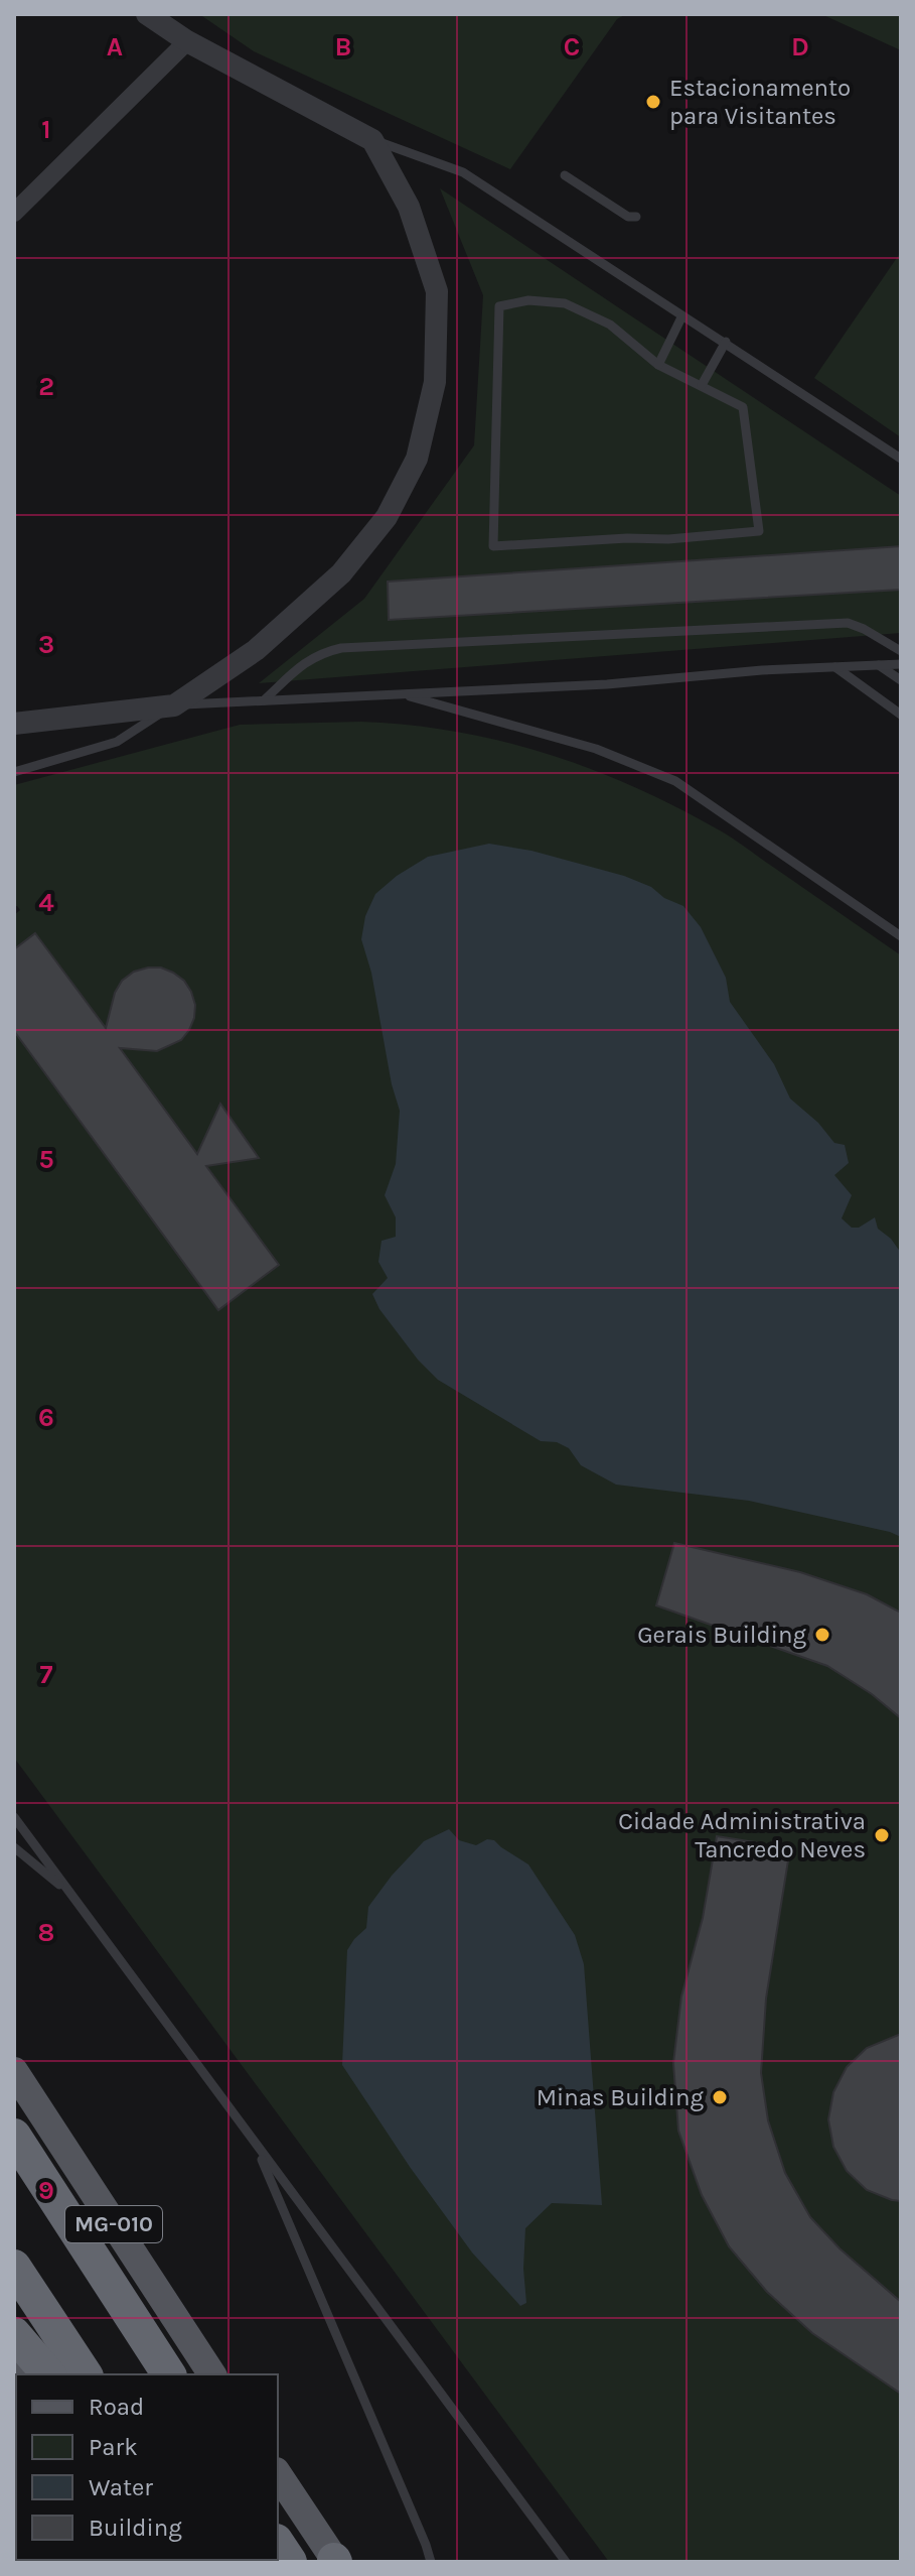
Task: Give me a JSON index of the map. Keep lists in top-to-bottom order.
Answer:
{
  "streets": {
    "highway": ["MG-010"]
  },
  "places": [
    "Estacionamento para Visitantes",
    "Gerais Building",
    "Cidade Administrativa Tancredo Neves",
    "Minas Building"
  ],
  "legend": [
    "Road",
    "Park",
    "Water",
    "Building"
  ],
  "grid": {
    "columns": [
      "A",
      "B",
      "C",
      "D"
    ],
    "rows": [
      "1",
      "2",
      "3",
      "4",
      "5",
      "6",
      "7",
      "8",
      "9"
    ]
  }
}
